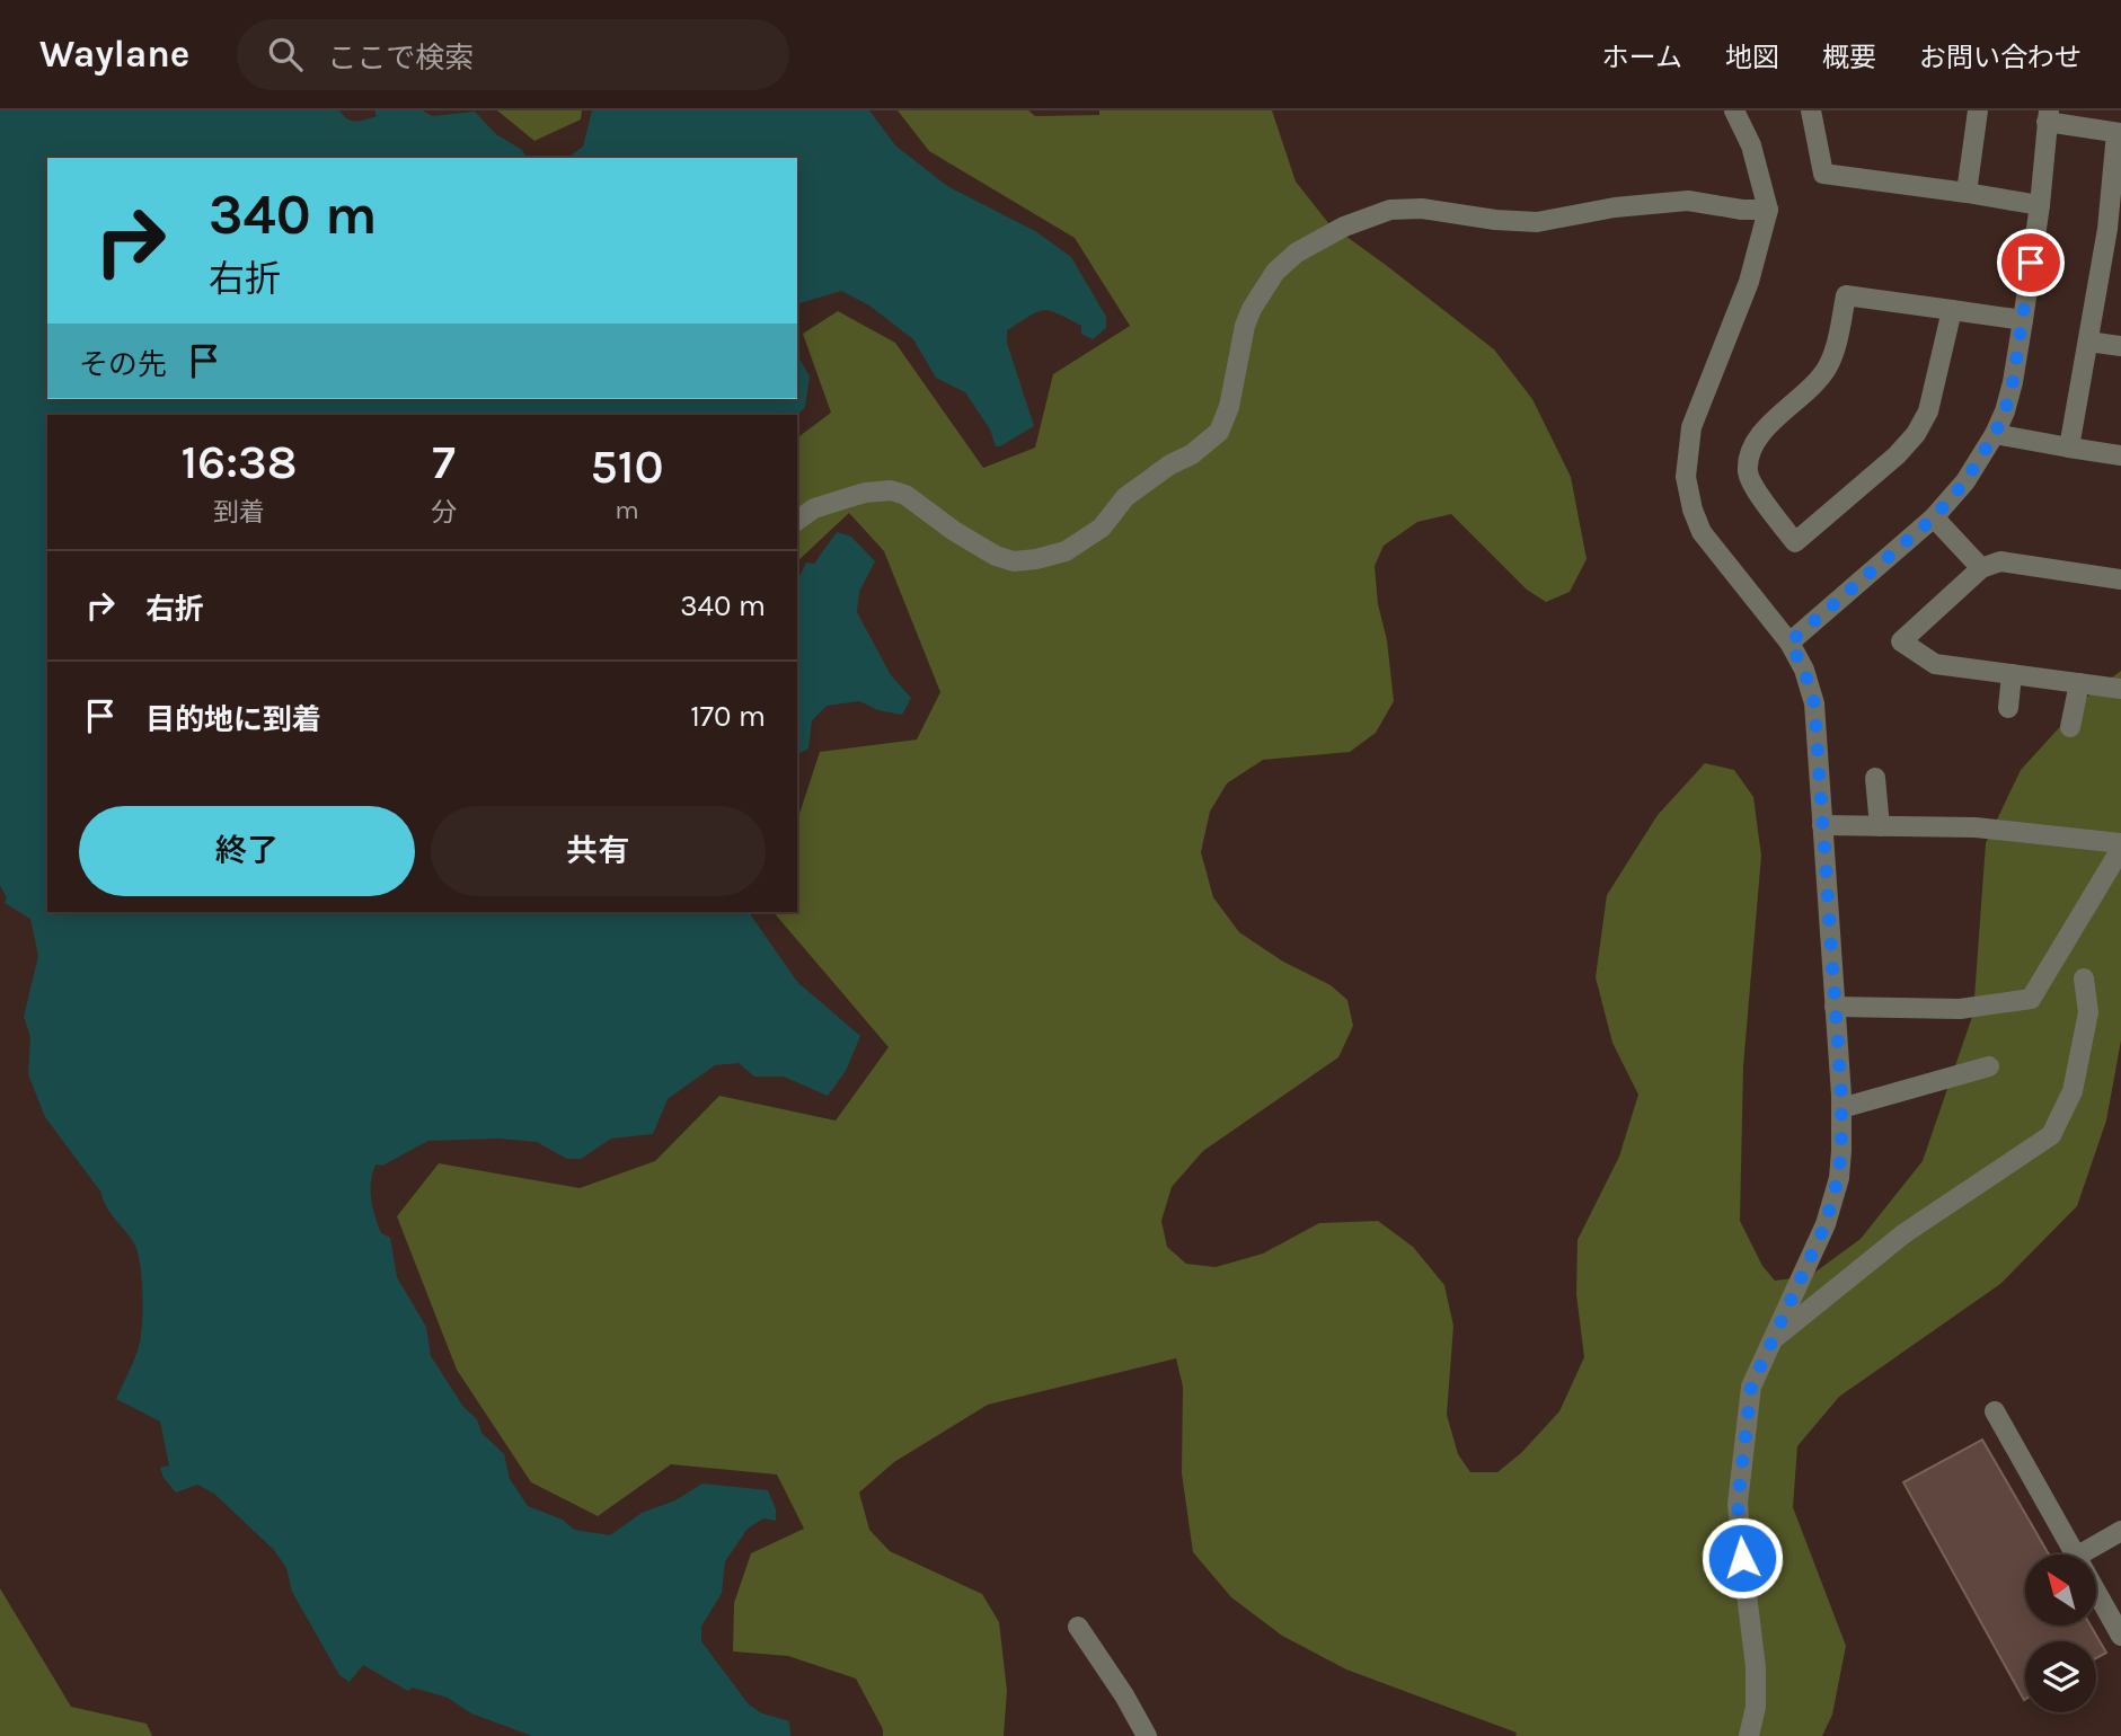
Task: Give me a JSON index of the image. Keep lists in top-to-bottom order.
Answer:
{
  "north": "top left",
  "page": {
    "header": "Waylane",
    "search": "ここで検索",
    "nav": [
      "ホーム",
      "地図",
      "概要",
      "お問い合わせ"
    ],
    "turn": ["340 m", "右折"],
    "then": "その先",
    "eta": [
      "16:38",
      "到着",
      "7",
      "分",
      "510",
      "m"
    ],
    "list": [
      {
        "name": "右折",
        "value": "340 m"
      },
      {
        "name": "目的地に到着",
        "value": "170 m"
      }
    ],
    "buttons": ["終了", "共有"]
  }
}
